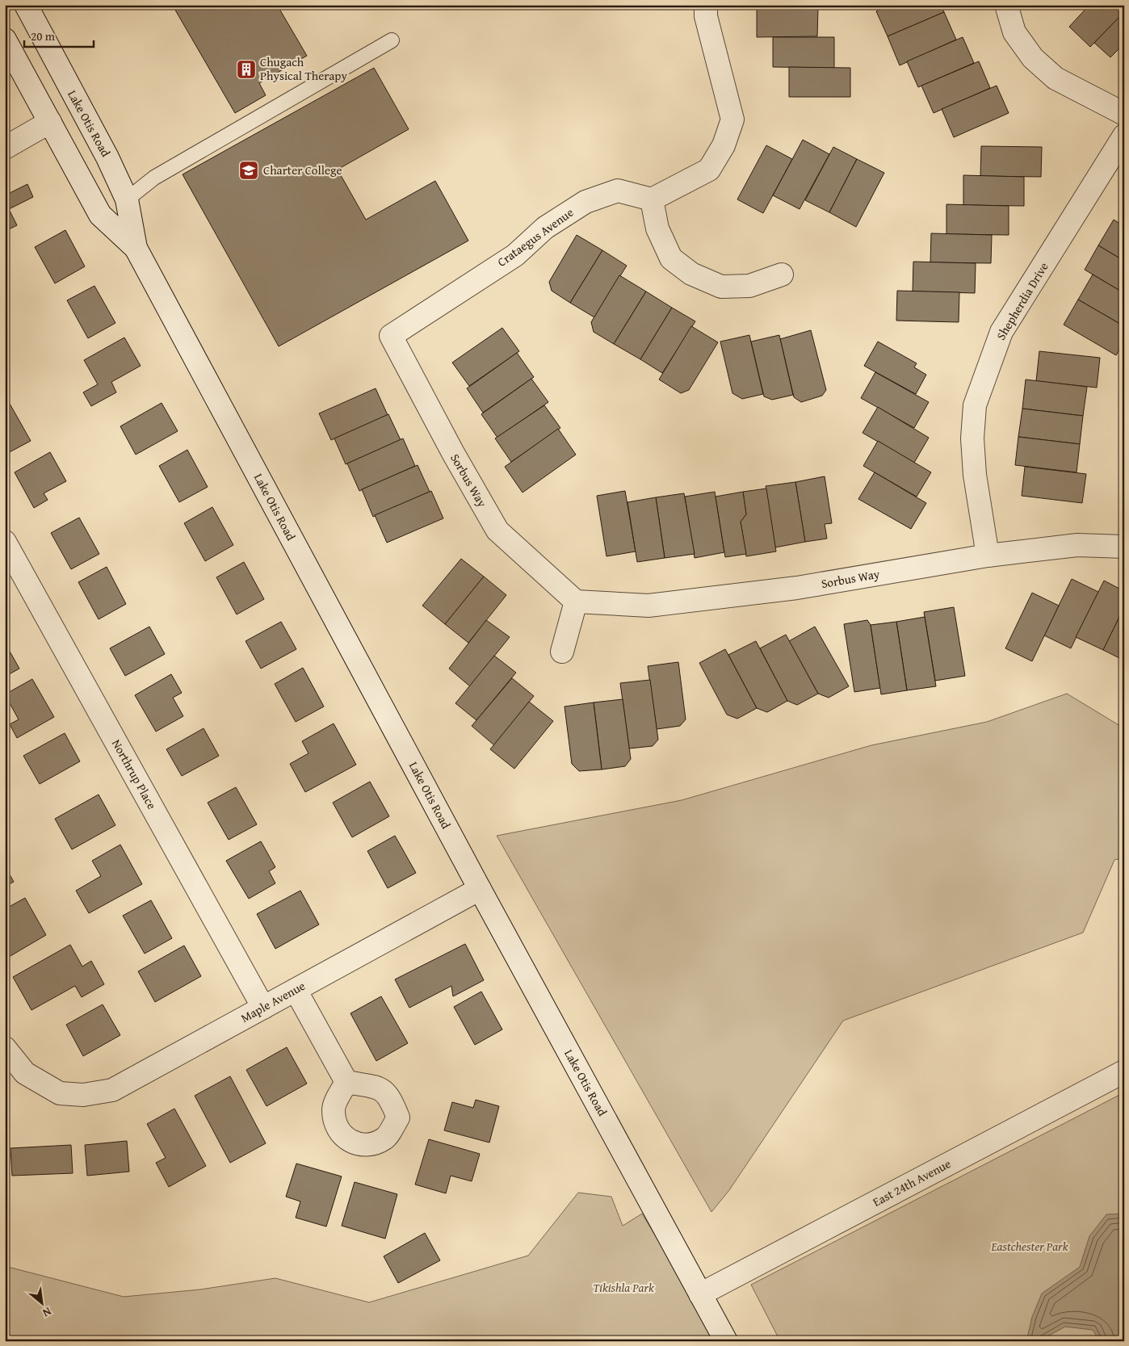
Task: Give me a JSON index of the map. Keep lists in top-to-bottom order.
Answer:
{
  "streets": {
    "street": [
      "Lake Otis Road",
      "Crataegus Avenue",
      "Shepherdia Drive",
      "Sorbus Way",
      "Northrup Place",
      "Maple Avenue",
      "East 24th Avenue"
    ]
  },
  "crossings": [
    ["Lake Otis Road", "Maple Avenue"],
    ["Lake Otis Road", "East 24th Avenue"],
    ["Crataegus Avenue", "Sorbus Way"],
    ["Shepherdia Drive", "Sorbus Way"],
    ["Northrup Place", "Maple Avenue"]
  ],
  "parks": ["Eastchester Park", "Tikishla Park"],
  "places": {
    "building": ["Chugach Physical Therapy"],
    "school or university": ["Charter College"]
  },
  "scale_bar": "20 m",
  "north": "bottom right"
}
